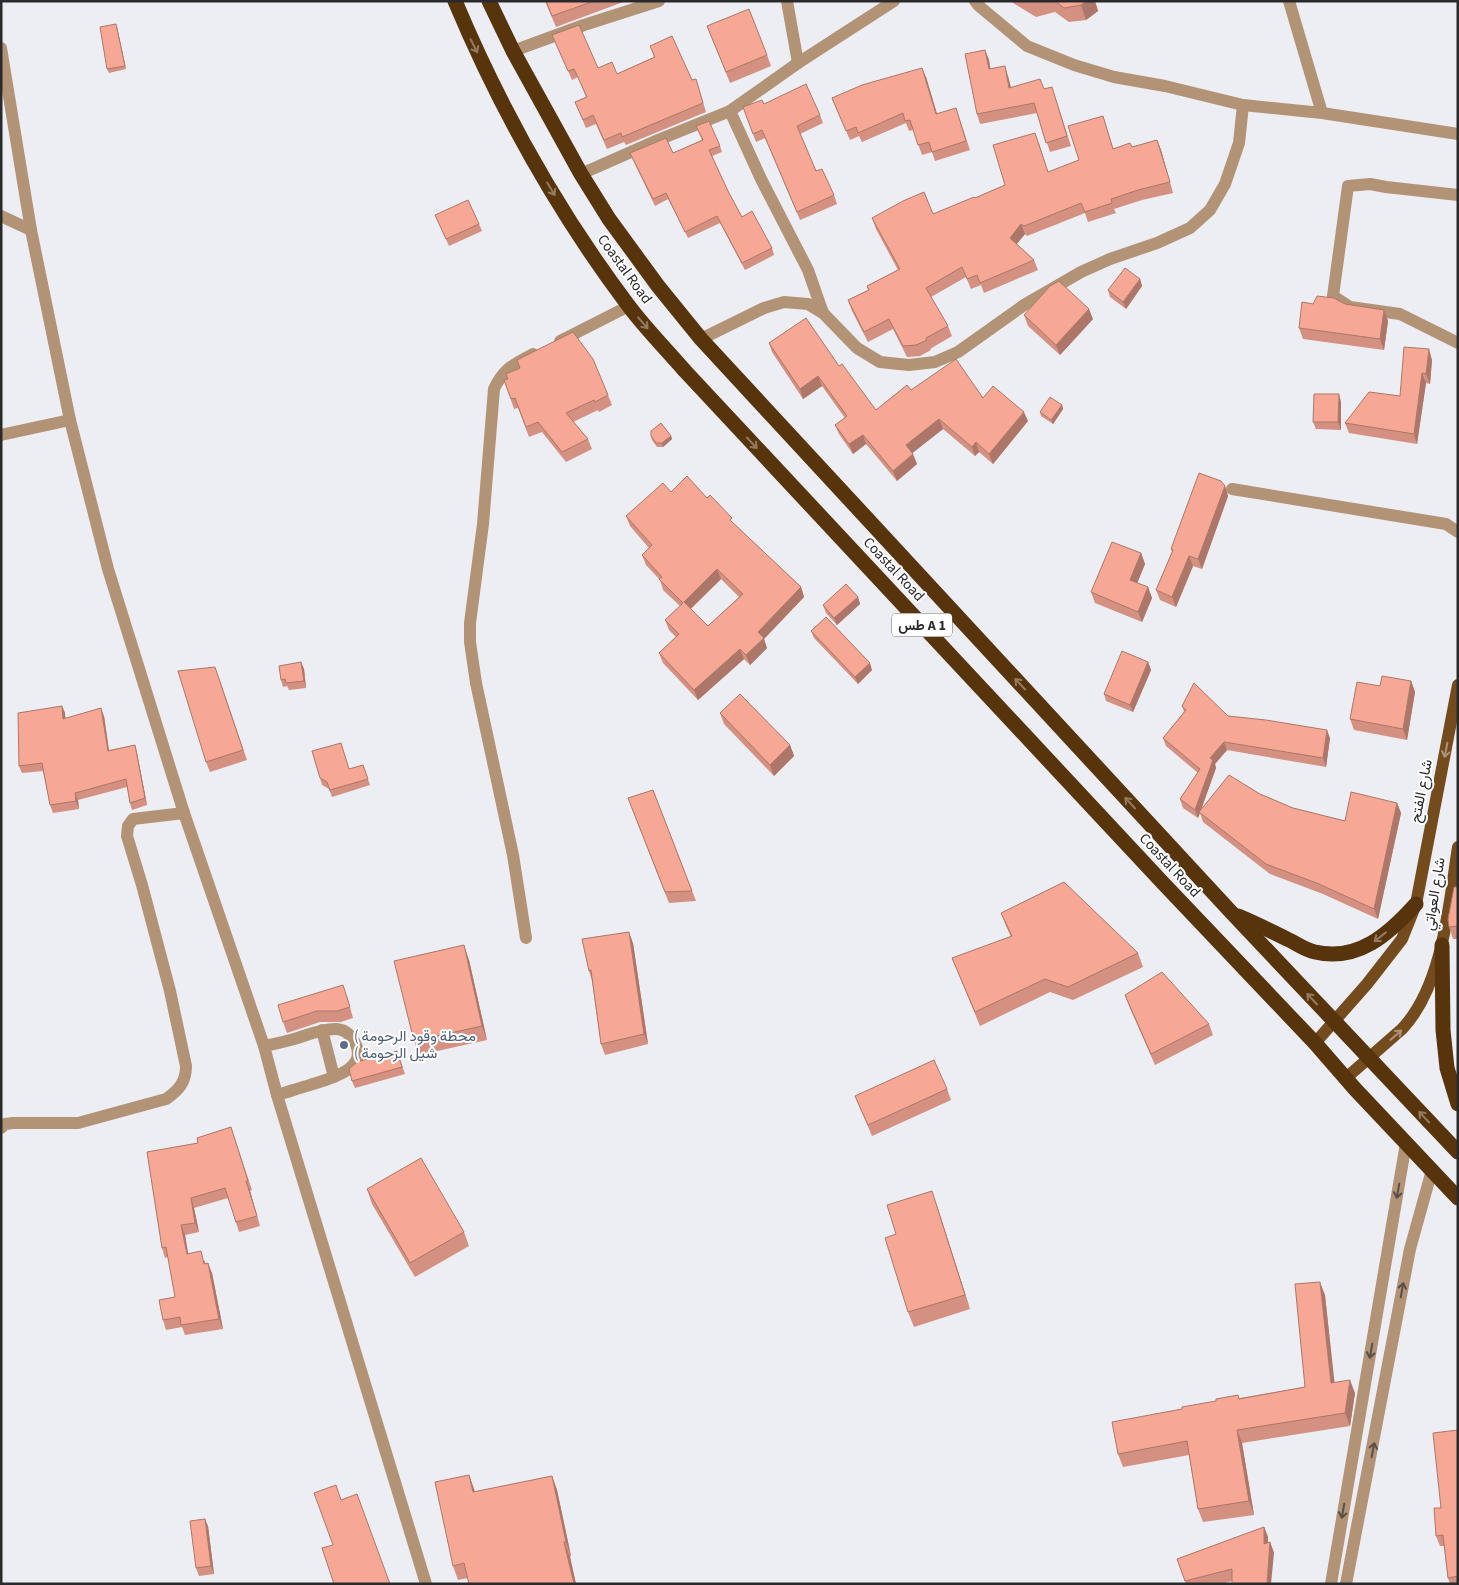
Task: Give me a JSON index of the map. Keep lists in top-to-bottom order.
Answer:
{
  "streets": {
    "highway": ["Coastal Road", "طس A 1"],
    "main road": ["شارع الفتح", "شارع العواتي"]
  },
  "crossings": [
    ["Coastal Road", "شارع الفتح"],
    ["Coastal Road", "شارع العواتي"]
  ],
  "one_way": ["شارع الفتح", "شارع العواتي"],
  "places": ["( محطة وقود الرحومة ( شيل الرحومة"]
}
